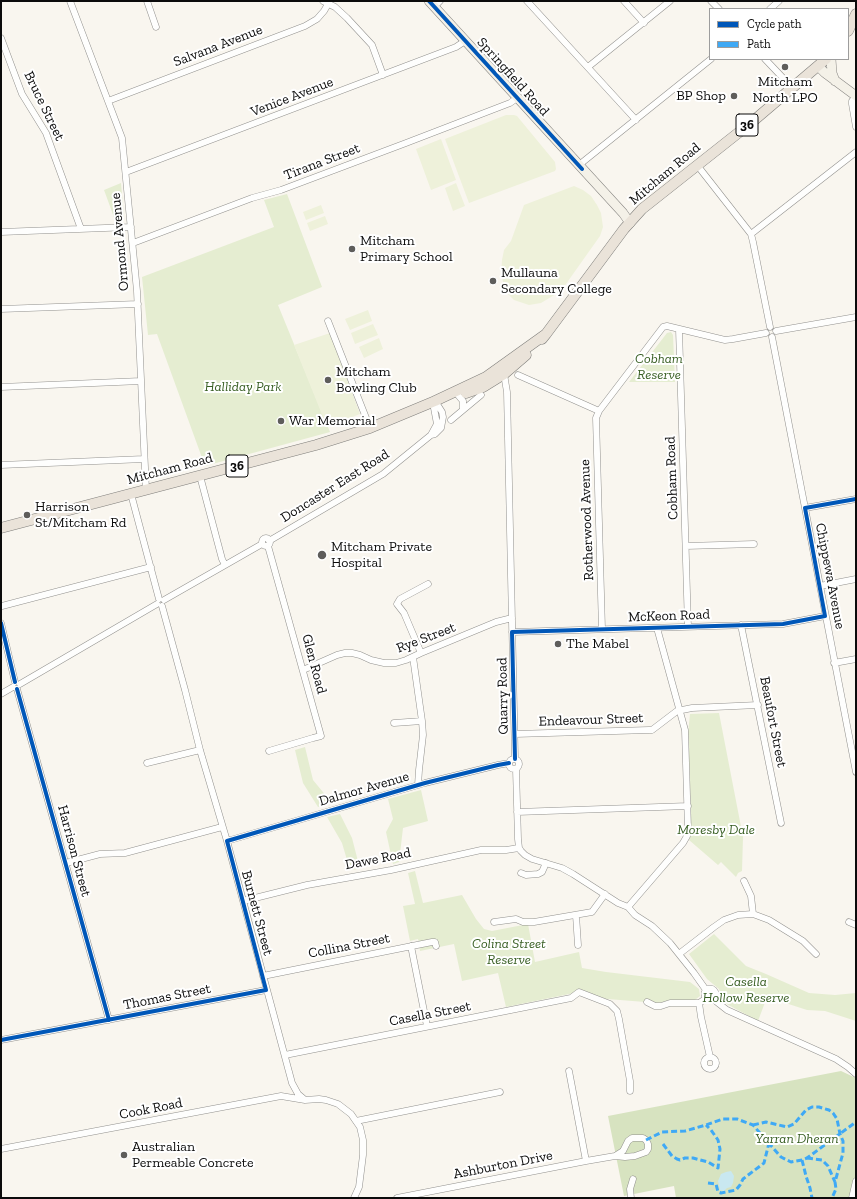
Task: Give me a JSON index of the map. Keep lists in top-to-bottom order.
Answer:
{
  "streets": {
    "main road": ["Springfield Road", "36", "Mitcham Road"],
    "street": [
      "Salvana Avenue",
      "Venice Avenue",
      "Bruce Street",
      "Tirana Street",
      "Ormond Avenue",
      "Cobham Road",
      "Doncaster East Road",
      "Rotherwood Avenue",
      "Chippewa Avenue",
      "McKeon Road",
      "Rye Street",
      "Glen Road",
      "Quarry Road",
      "Endeavour Street",
      "Beaufort Street",
      "Dalmor Avenue",
      "Harrison Street",
      "Dawe Road",
      "Burnett Street",
      "Collina Street",
      "Thomas Street",
      "Casella Street",
      "Cook Road",
      "Ashburton Drive"
    ]
  },
  "crossings": [
    ["Salvana Avenue", "Ormond Avenue"],
    ["Springfield Road", "Venice Avenue"],
    ["Springfield Road", "Tirana Street"],
    ["Springfield Road", "Mitcham Road"],
    ["Venice Avenue", "Ormond Avenue"],
    ["Tirana Street", "Ormond Avenue"],
    ["Mitcham Road", "Ormond Avenue"],
    ["Mitcham Road", "Doncaster East Road"],
    ["Mitcham Road", "Quarry Road"],
    ["Mitcham Road", "Burnett Street"],
    ["Cobham Road", "McKeon Road"],
    ["Doncaster East Road", "Glen Road"],
    ["Doncaster East Road", "Harrison Street"],
    ["Doncaster East Road", "Burnett Street"],
    ["Rotherwood Avenue", "McKeon Road"],
    ["Chippewa Avenue", "McKeon Road"],
    ["McKeon Road", "Quarry Road"],
    ["McKeon Road", "Beaufort Street"],
    ["Rye Street", "Glen Road"],
    ["Rye Street", "Quarry Road"],
    ["Quarry Road", "Endeavour Street"],
    ["Quarry Road", "Dalmor Avenue"],
    ["Quarry Road", "Dawe Road"],
    ["Endeavour Street", "Beaufort Street"],
    ["Dalmor Avenue", "Burnett Street"],
    ["Harrison Street", "Thomas Street"],
    ["Dawe Road", "Burnett Street"],
    ["Burnett Street", "Collina Street"],
    ["Burnett Street", "Thomas Street"],
    ["Burnett Street", "Casella Street"],
    ["Burnett Street", "Cook Road"]
  ],
  "parks": [
    "Cobham Reserve",
    "Halliday Park",
    "Moresby Dale",
    "Colina Street Reserve",
    "Casella Hollow Reserve",
    "Yarran Dheran"
  ],
  "places": [
    "Mitcham North LPO",
    "BP Shop",
    "Mitcham Primary School",
    "Mullauna Secondary College",
    "Mitcham Bowling Club",
    "War Memorial",
    "Harrison St/Mitcham Rd",
    "Mitcham Private Hospital",
    "The Mabel",
    "Australian Permeable Concrete"
  ],
  "legend": ["Cycle path", "Path"]
}
